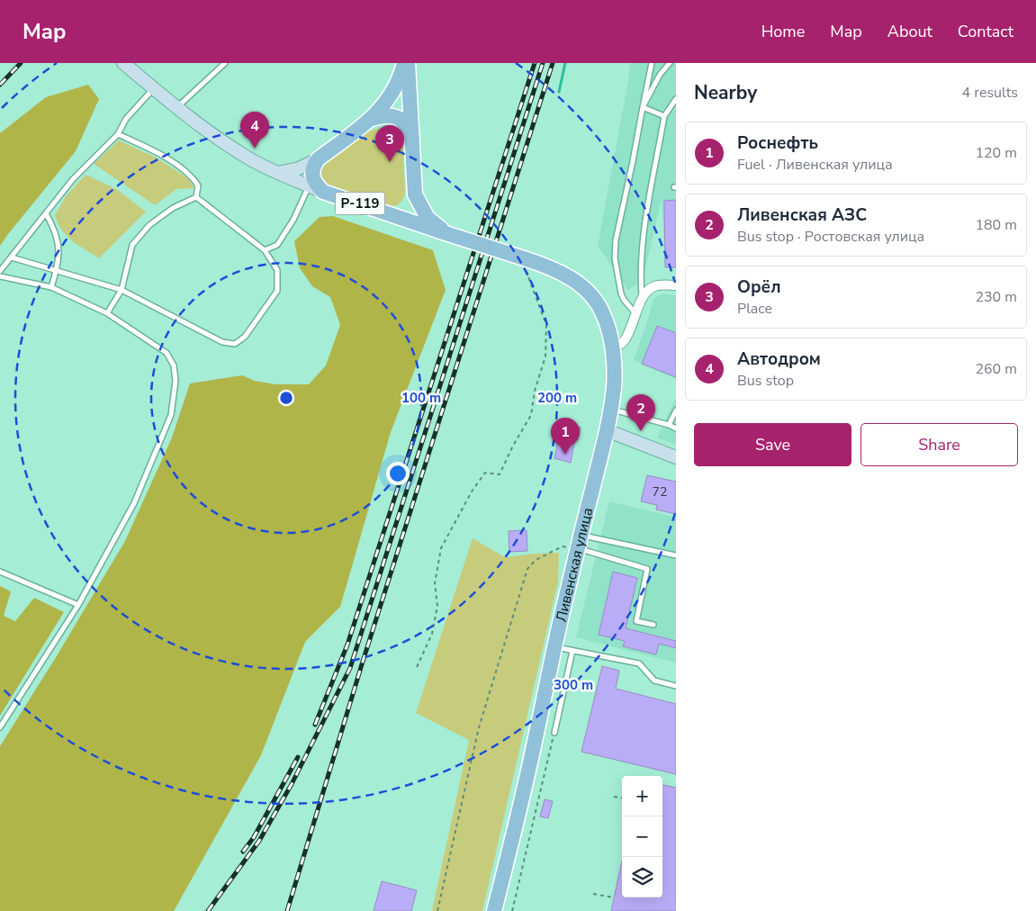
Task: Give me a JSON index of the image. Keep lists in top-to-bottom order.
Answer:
{
  "streets": {
    "main road": ["Р-119", "Ливенская улица"]
  },
  "crossings": [
    ["Р-119", "Ливенская улица"]
  ],
  "house_numbers": ["72"],
  "page": {
    "header": "Map",
    "nav": [
      "Home",
      "Map",
      "About",
      "Contact"
    ],
    "heading": ["Nearby", "4 results"],
    "pins": [
      "4",
      "3",
      "2",
      "1"
    ],
    "list": [
      {
        "mark": "1",
        "name": "Роснефть",
        "note": "Fuel · Ливенская улица",
        "value": "120 m"
      },
      {
        "mark": "2",
        "name": "Ливенская АЗС",
        "note": "Bus stop · Ростовская улица",
        "value": "180 m"
      },
      {
        "mark": "3",
        "name": "Орёл",
        "note": "Place",
        "value": "230 m"
      },
      {
        "mark": "4",
        "name": "Автодром",
        "note": "Bus stop",
        "value": "260 m"
      }
    ],
    "buttons": ["Save", "Share"],
    "map_buttons": ["+", "−"]
  },
  "rings": ["100 m", "200 m", "300 m"]
}
